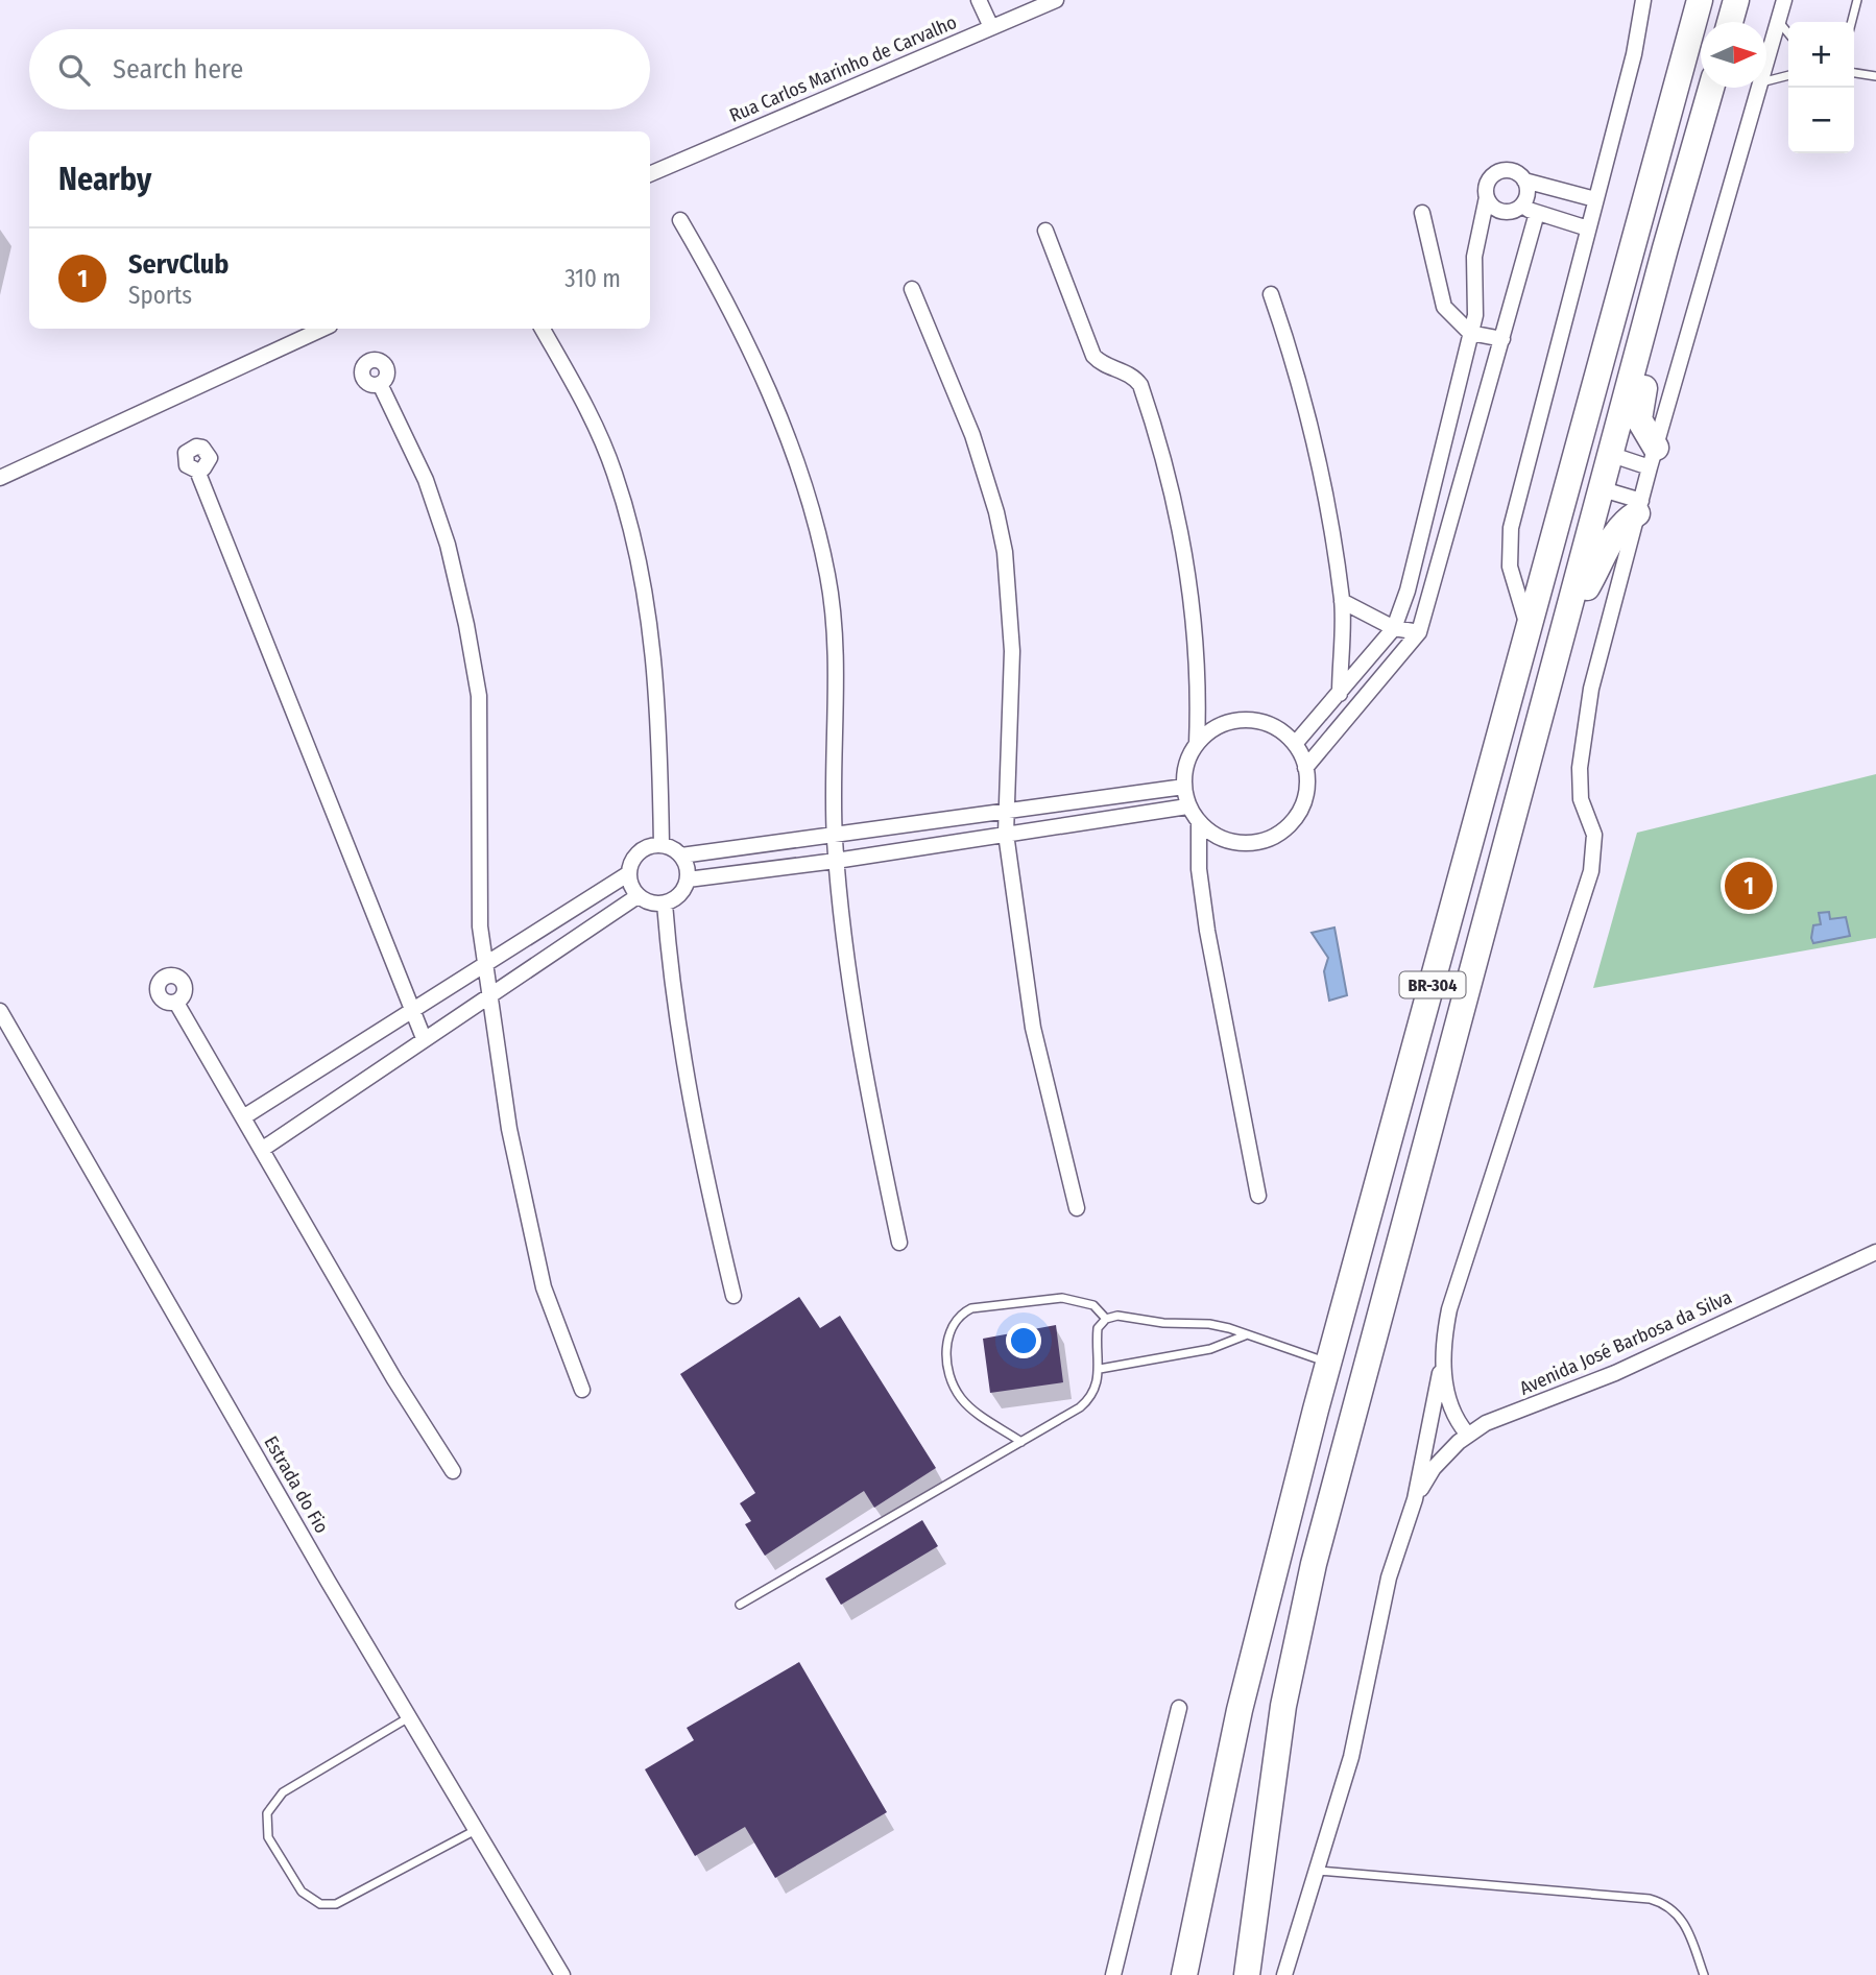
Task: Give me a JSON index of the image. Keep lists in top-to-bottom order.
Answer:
{
  "streets": {
    "highway": ["BR-304"],
    "street": ["Rua Carlos Marinho de Carvalho", "Avenida José Barbosa da Silva", "Estrada do Fio"]
  },
  "north": "right",
  "page": {
    "map_buttons": ["+", "−"],
    "search": "Search here",
    "heading": "Nearby",
    "list": [
      {
        "mark": "1",
        "name": "ServClub",
        "note": "Sports",
        "value": "310 m"
      }
    ],
    "pins": "1"
  }
}
